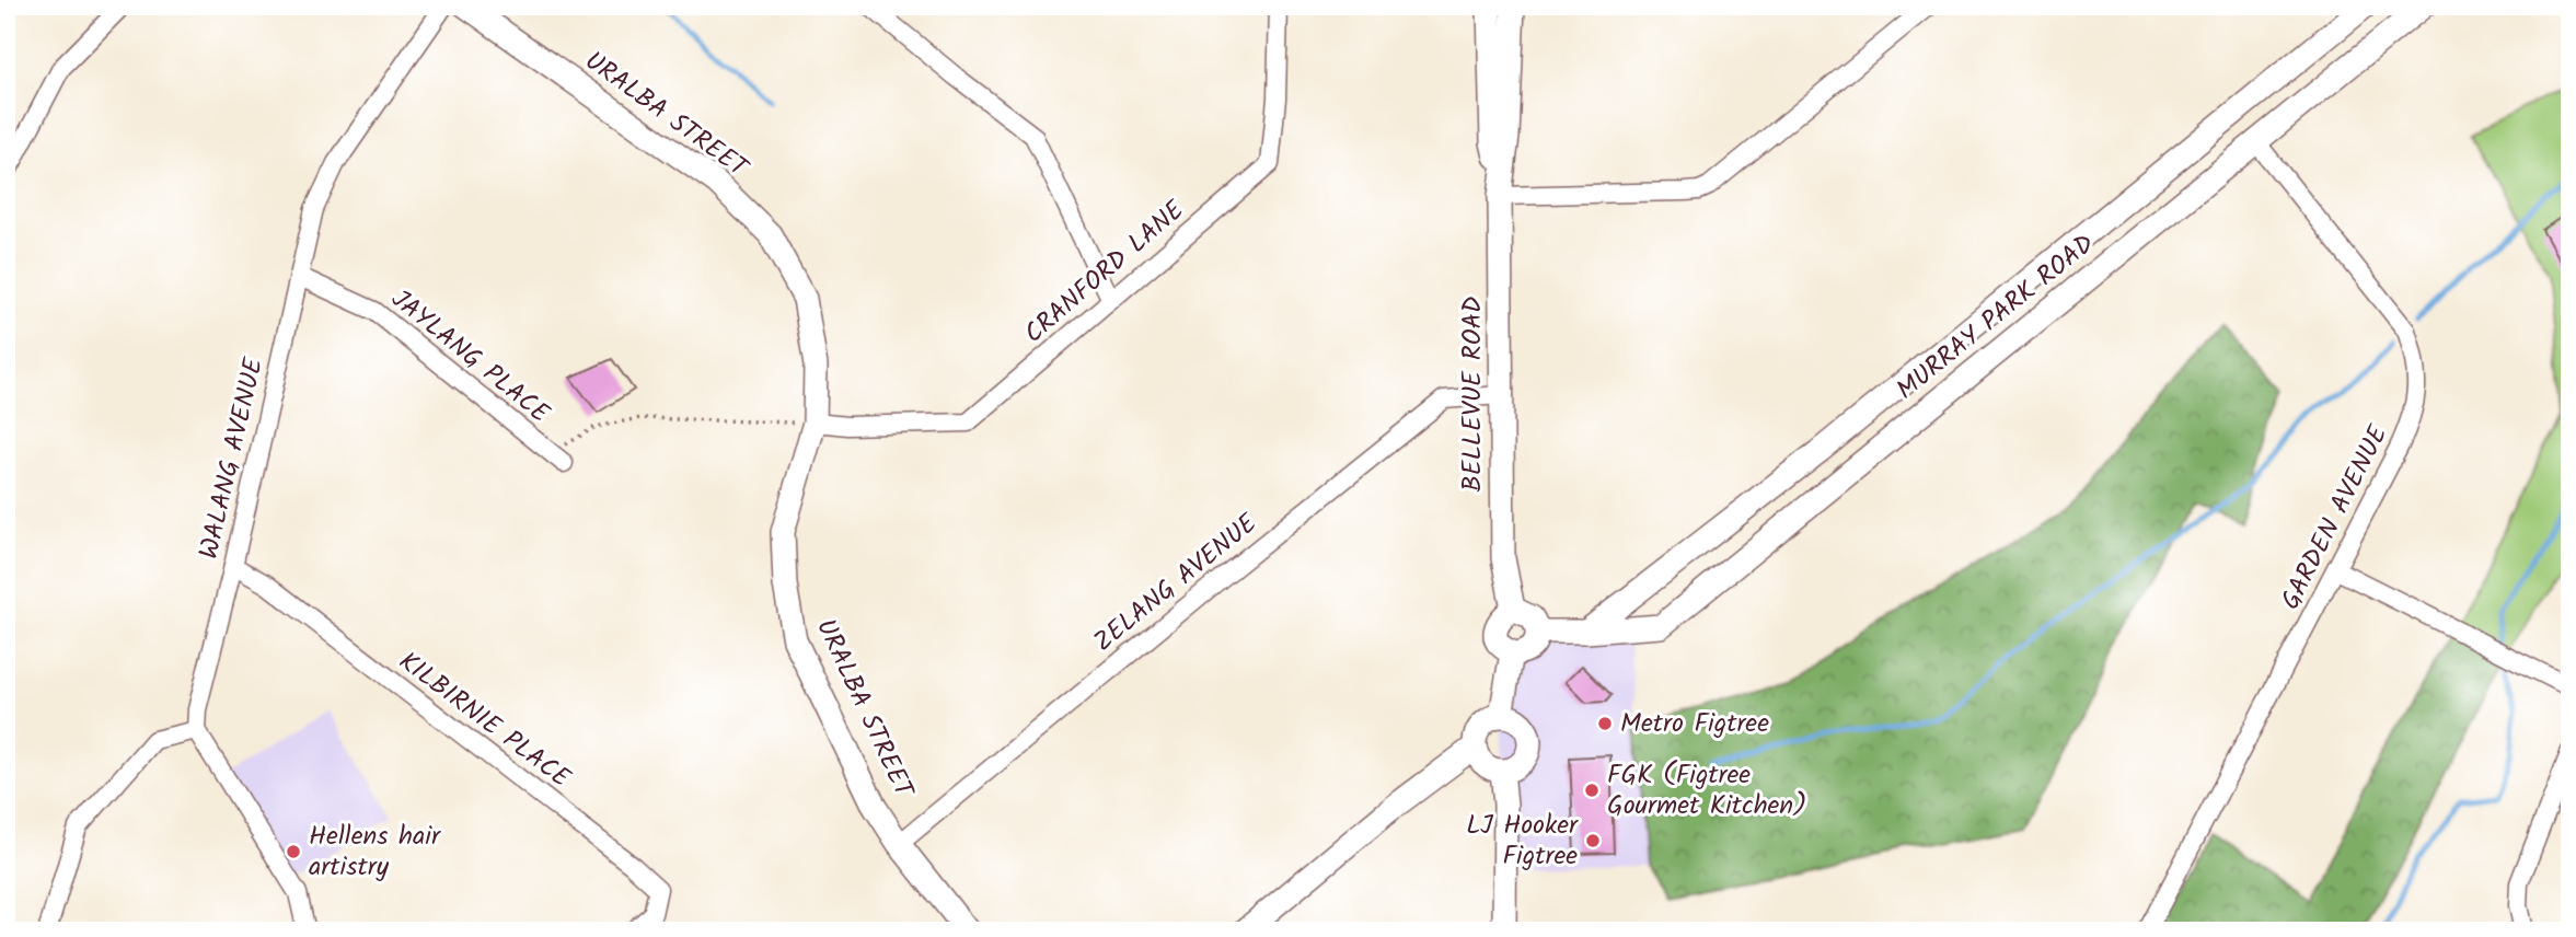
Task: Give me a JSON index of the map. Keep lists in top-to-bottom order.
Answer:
{
  "streets": {
    "street": [
      "URALBA STREET",
      "CRANFORD LANE",
      "MURRAY PARK ROAD",
      "JAYLANG PLACE",
      "BELLEVUE ROAD",
      "WALANG AVENUE",
      "GARDEN AVENUE",
      "ZELANG AVENUE",
      "KILBIRNIE PLACE"
    ]
  },
  "crossings": [
    ["URALBA STREET", "CRANFORD LANE"],
    ["URALBA STREET", "ZELANG AVENUE"],
    ["MURRAY PARK ROAD", "BELLEVUE ROAD"],
    ["MURRAY PARK ROAD", "GARDEN AVENUE"],
    ["JAYLANG PLACE", "WALANG AVENUE"],
    ["BELLEVUE ROAD", "ZELANG AVENUE"],
    ["WALANG AVENUE", "KILBIRNIE PLACE"]
  ],
  "places": [
    "Metro Figtree",
    "FGK (Figtree Gourmet Kitchen)",
    "LJ Hooker Figtree",
    "Hellens hair artistry"
  ]
}
